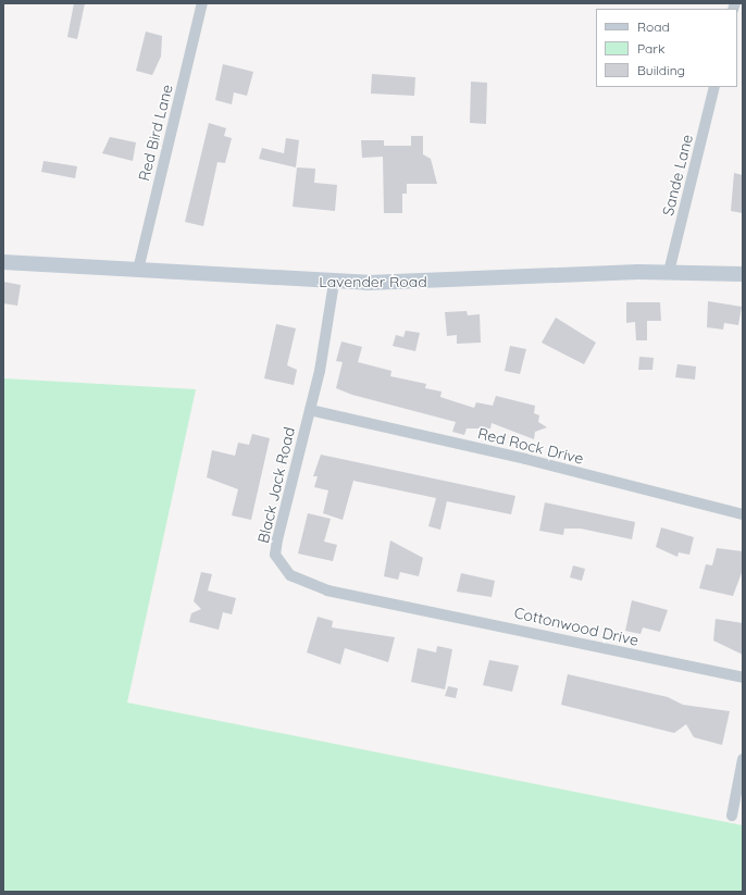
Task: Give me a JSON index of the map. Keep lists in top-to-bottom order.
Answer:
{
  "streets": {
    "street": [
      "Red Bird Lane",
      "Sande Lane",
      "Lavender Road",
      "Red Rock Drive",
      "Black Jack Road",
      "Cottonwood Drive"
    ]
  },
  "crossings": [
    ["Red Bird Lane", "Lavender Road"],
    ["Sande Lane", "Lavender Road"],
    ["Lavender Road", "Black Jack Road"],
    ["Red Rock Drive", "Black Jack Road"],
    ["Black Jack Road", "Cottonwood Drive"]
  ],
  "legend": ["Road", "Park", "Building"]
}
